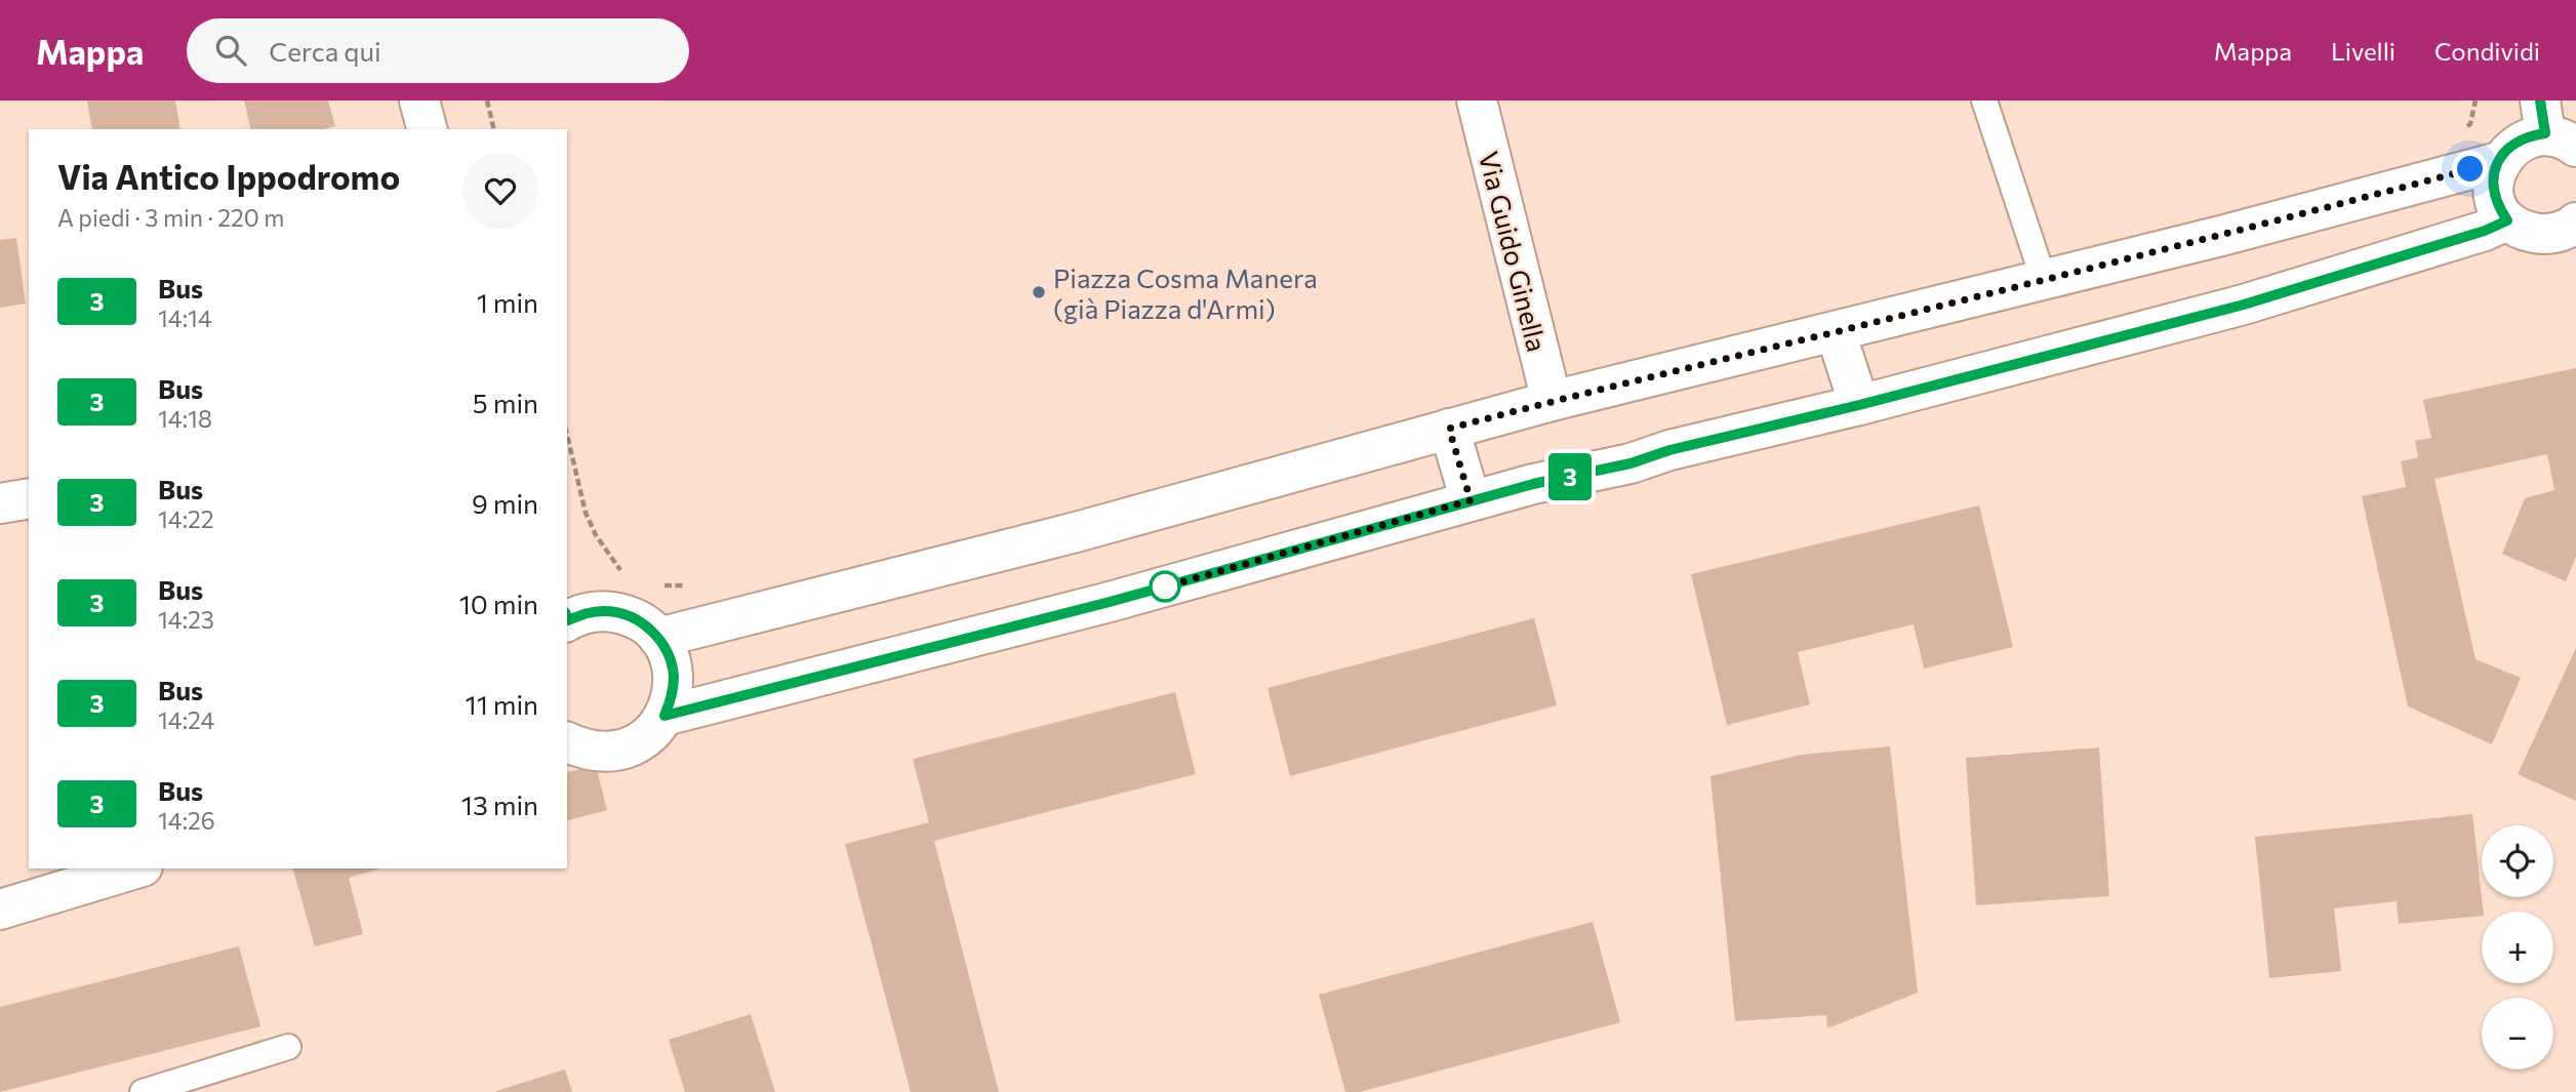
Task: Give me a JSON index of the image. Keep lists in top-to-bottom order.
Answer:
{
  "streets": {
    "street": ["Via Guido Ginella"]
  },
  "places": ["Piazza Cosma Manera (già Piazza d'Armi)"],
  "lines": ["bus line 3"],
  "page": {
    "header": "Mappa",
    "search": "Cerca qui",
    "nav": ["Mappa", "Livelli", "Condividi"],
    "on_map": "3",
    "heading": ["Via Antico Ippodromo", "A piedi · 3 min · 220 m"],
    "list": [
      {
        "mark": "3",
        "name": "Bus",
        "note": "14:14",
        "value": "1 min"
      },
      {
        "mark": "3",
        "name": "Bus",
        "note": "14:18",
        "value": "5 min"
      },
      {
        "mark": "3",
        "name": "Bus",
        "note": "14:22",
        "value": "9 min"
      },
      {
        "mark": "3",
        "name": "Bus",
        "note": "14:23",
        "value": "10 min"
      },
      {
        "mark": "3",
        "name": "Bus",
        "note": "14:24",
        "value": "11 min"
      },
      {
        "mark": "3",
        "name": "Bus",
        "note": "14:26",
        "value": "13 min"
      }
    ],
    "map_buttons": ["+", "−"]
  }
}
